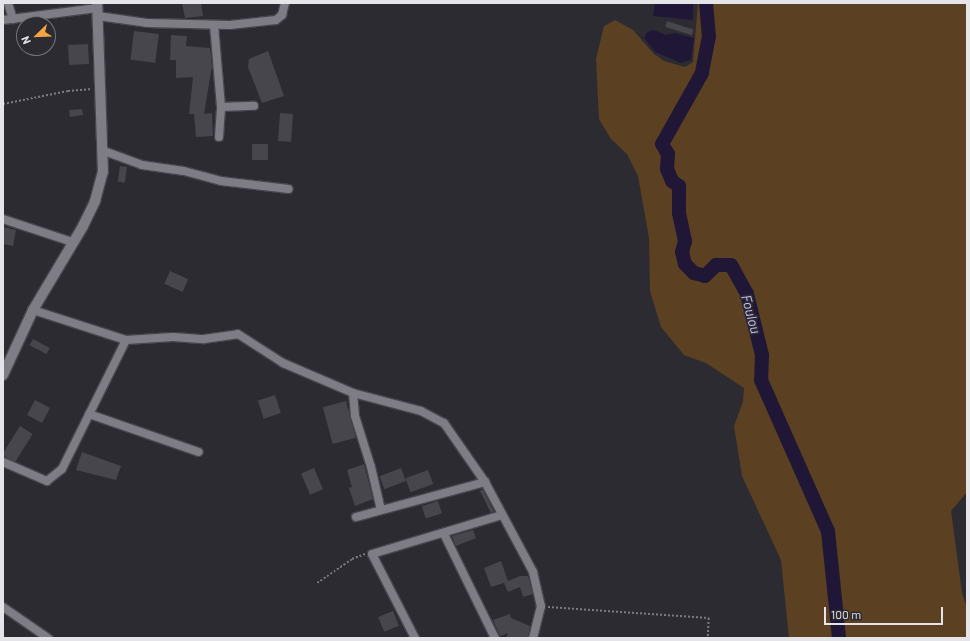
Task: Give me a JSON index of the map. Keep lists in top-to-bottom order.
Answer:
{
  "water": ["Foulou"],
  "scale_bar": "100 m",
  "north": "bottom left"
}
